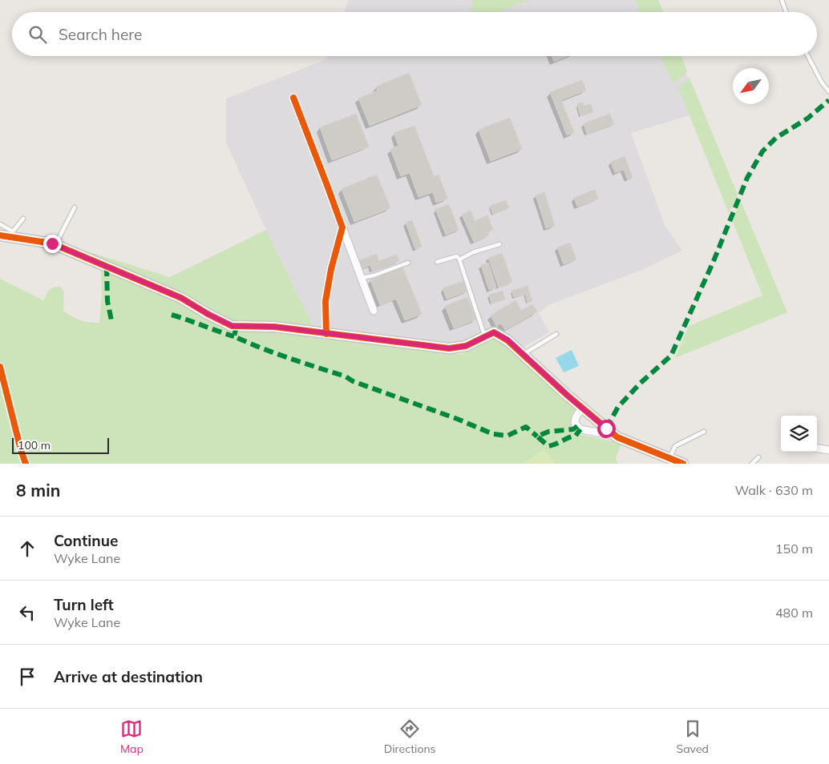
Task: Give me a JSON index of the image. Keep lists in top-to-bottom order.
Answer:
{
  "scale_bar": "100 m",
  "north": "bottom left",
  "page": {
    "search": "Search here",
    "scale": "100 m",
    "heading": ["8 min", "Walk · 630 m"],
    "list": [
      ["Continue", "Wyke Lane", "150 m"],
      ["Turn left", "Wyke Lane", "480 m"],
      "Arrive at destination"
    ],
    "nav": ["Map", "Directions", "Saved"]
  }
}
